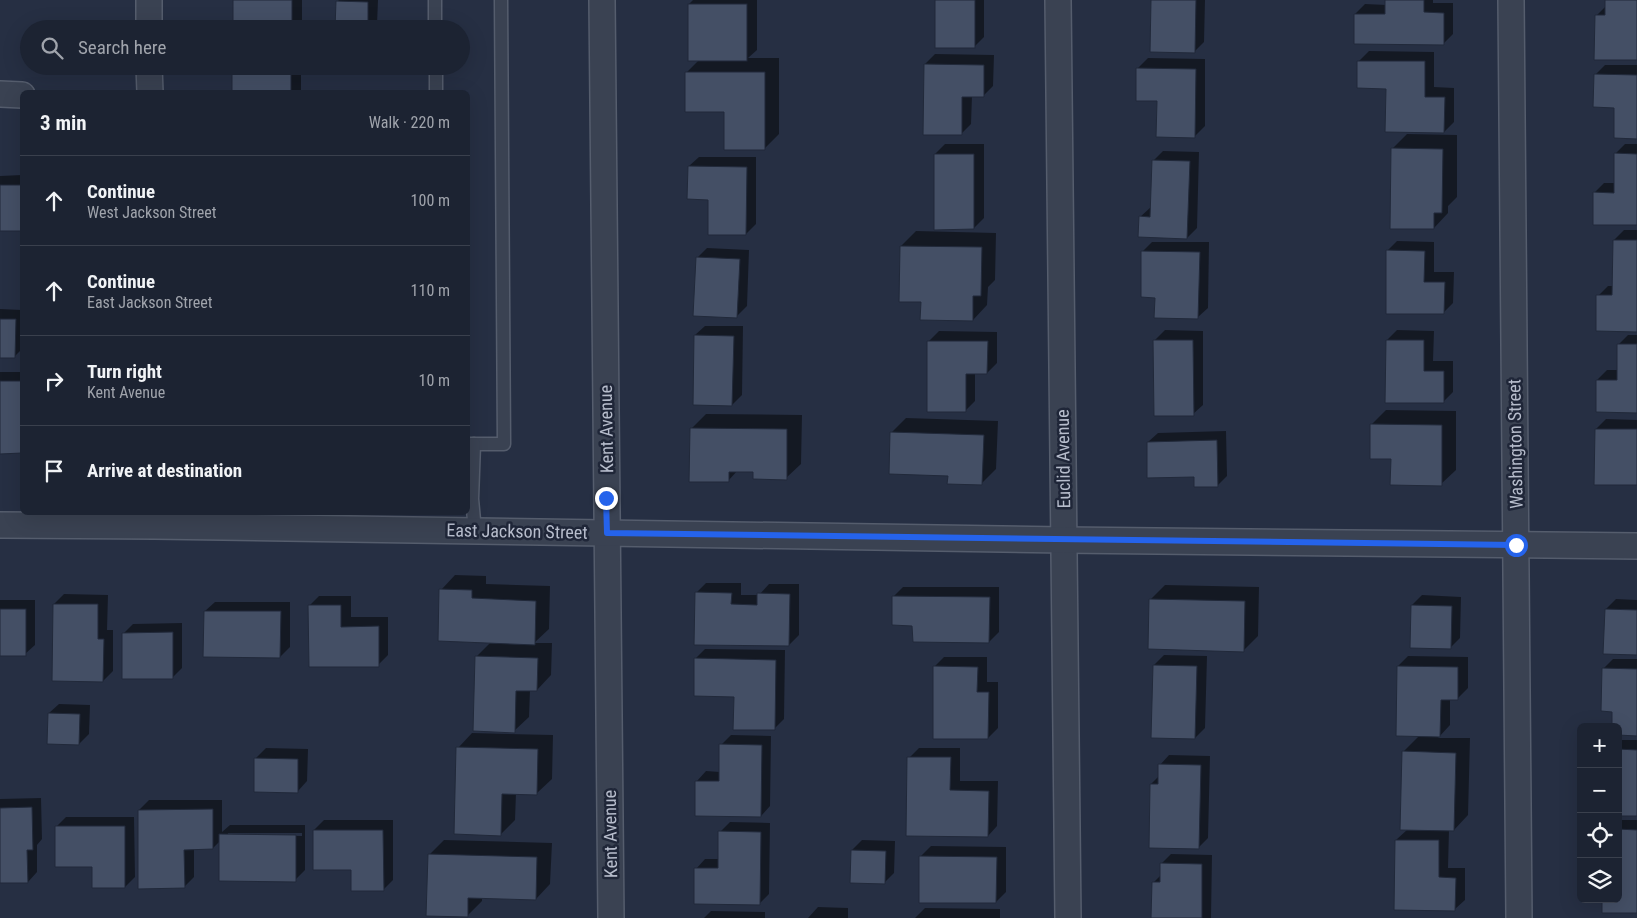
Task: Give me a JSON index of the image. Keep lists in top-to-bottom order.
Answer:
{
  "streets": {
    "street": [
      "Kent Avenue",
      "Washington Street",
      "Euclid Avenue",
      "East Jackson Street"
    ]
  },
  "crossings": [
    ["Kent Avenue", "East Jackson Street"],
    ["Washington Street", "East Jackson Street"],
    ["Euclid Avenue", "East Jackson Street"]
  ],
  "page": {
    "search": "Search here",
    "heading": ["3 min", "Walk · 220 m"],
    "list": [
      ["Continue", "West Jackson Street", "100 m"],
      ["Continue", "East Jackson Street", "110 m"],
      ["Turn right", "Kent Avenue", "10 m"],
      "Arrive at destination"
    ],
    "map_buttons": ["+", "−"]
  }
}
